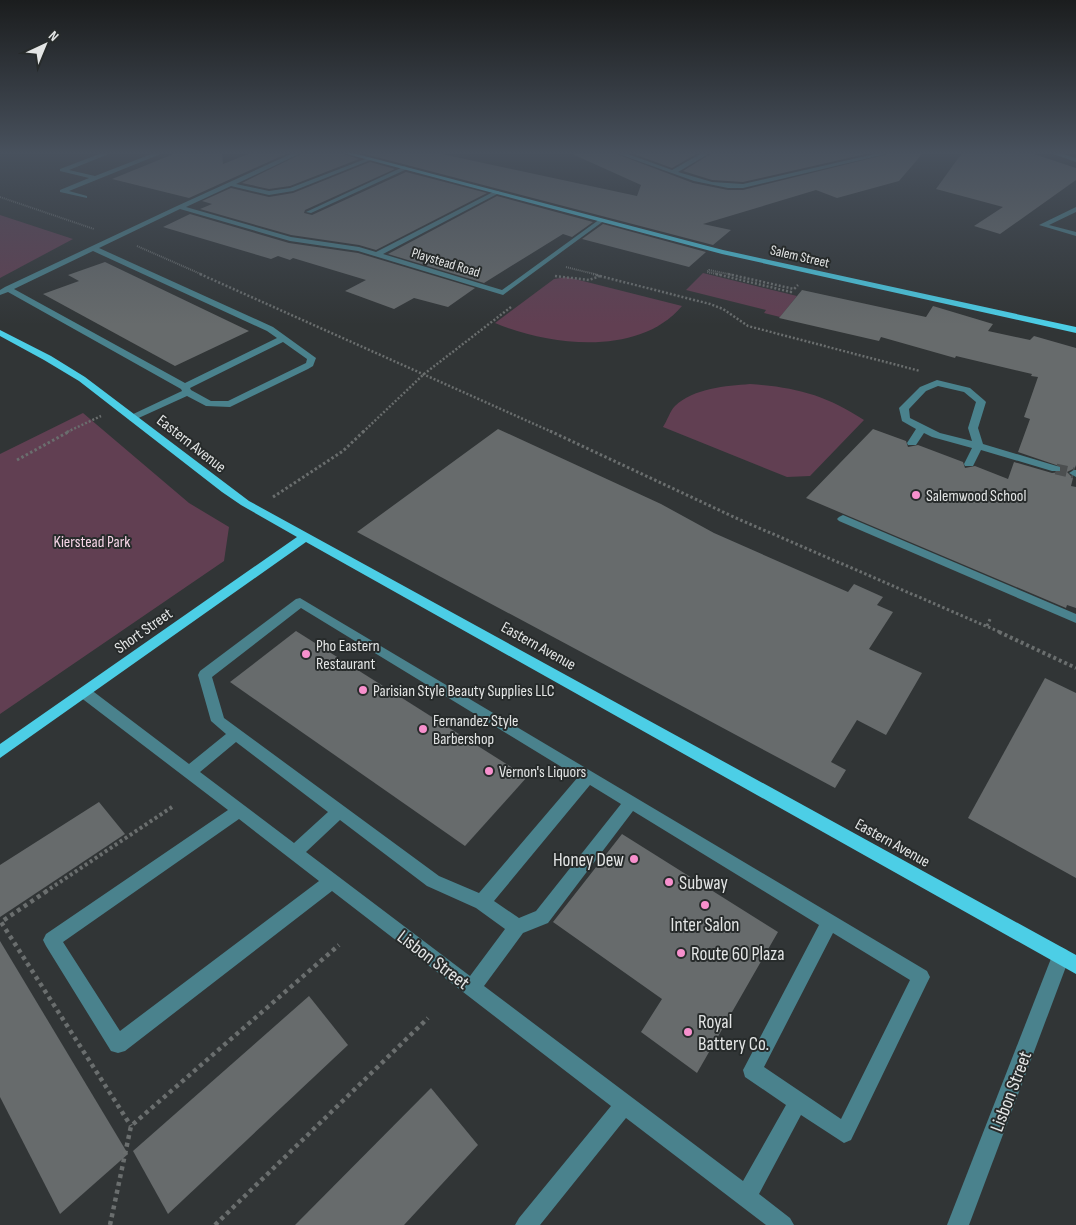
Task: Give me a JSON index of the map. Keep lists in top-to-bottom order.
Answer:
{
  "streets": {
    "main road": ["Salem Street", "Eastern Avenue", "Short Street"],
    "street": ["Playstead Road", "Lisbon Street"]
  },
  "crossings": [
    ["Eastern Avenue", "Short Street"],
    ["Eastern Avenue", "Lisbon Street"],
    ["Short Street", "Lisbon Street"]
  ],
  "parks": ["Kierstead Park"],
  "places": [
    "Salemwood School",
    "Pho Eastern Restaurant",
    "Parisian Style Beauty Supplies LLC",
    "Fernandez Style Barbershop",
    "Vernon's Liquors",
    "Honey Dew",
    "Subway",
    "Inter Salon",
    "Route 60 Plaza",
    "Royal Battery Co."
  ],
  "north": "top right"
}
